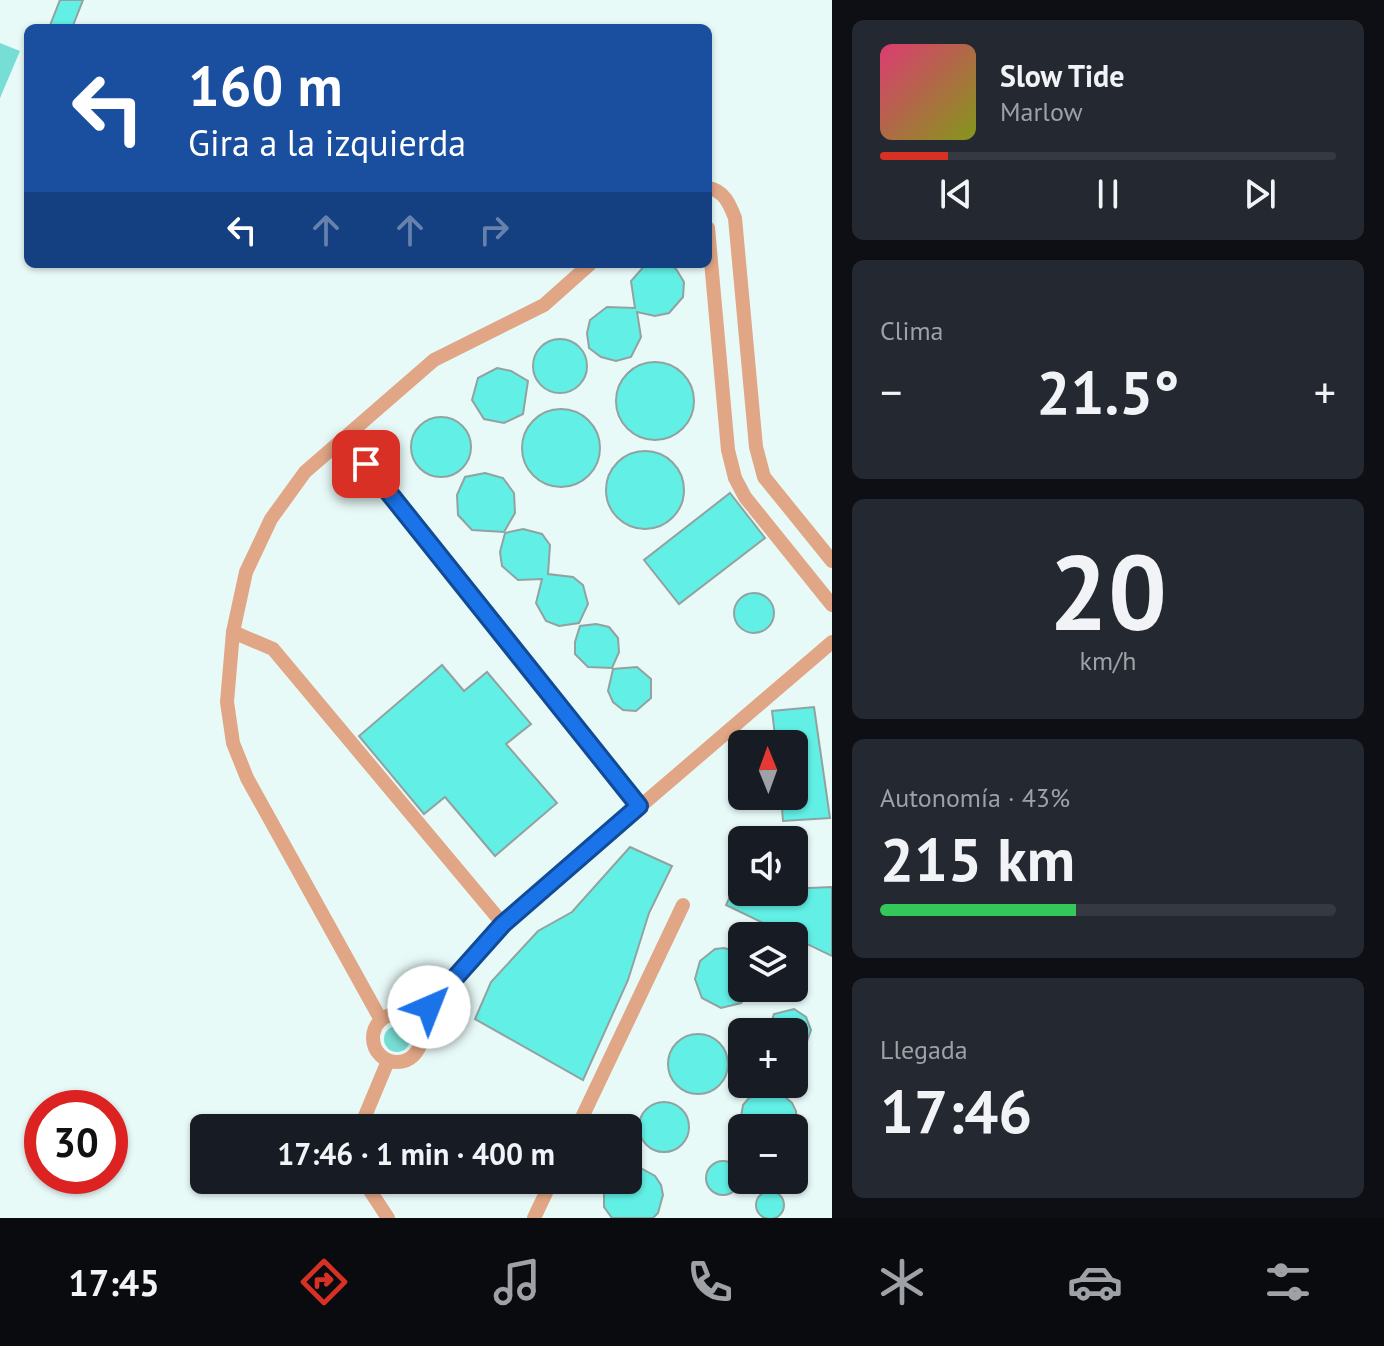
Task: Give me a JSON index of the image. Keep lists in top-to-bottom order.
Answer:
{
  "north": "top",
  "page": {
    "turn": ["160 m", "Gira a la izquierda"],
    "song": ["Slow Tide", "Marlow"],
    "tile": [
      "Clima",
      ["20", "km/h"],
      ["Autonomía · 43%", "215 km"],
      ["Llegada", "17:46"]
    ],
    "heat": ["−", "21.5°", "+"],
    "map_buttons": ["+", "−"],
    "limit": "30",
    "trip": "17:46 · 1 min · 400 m",
    "tabs": "17:45"
  }
}
